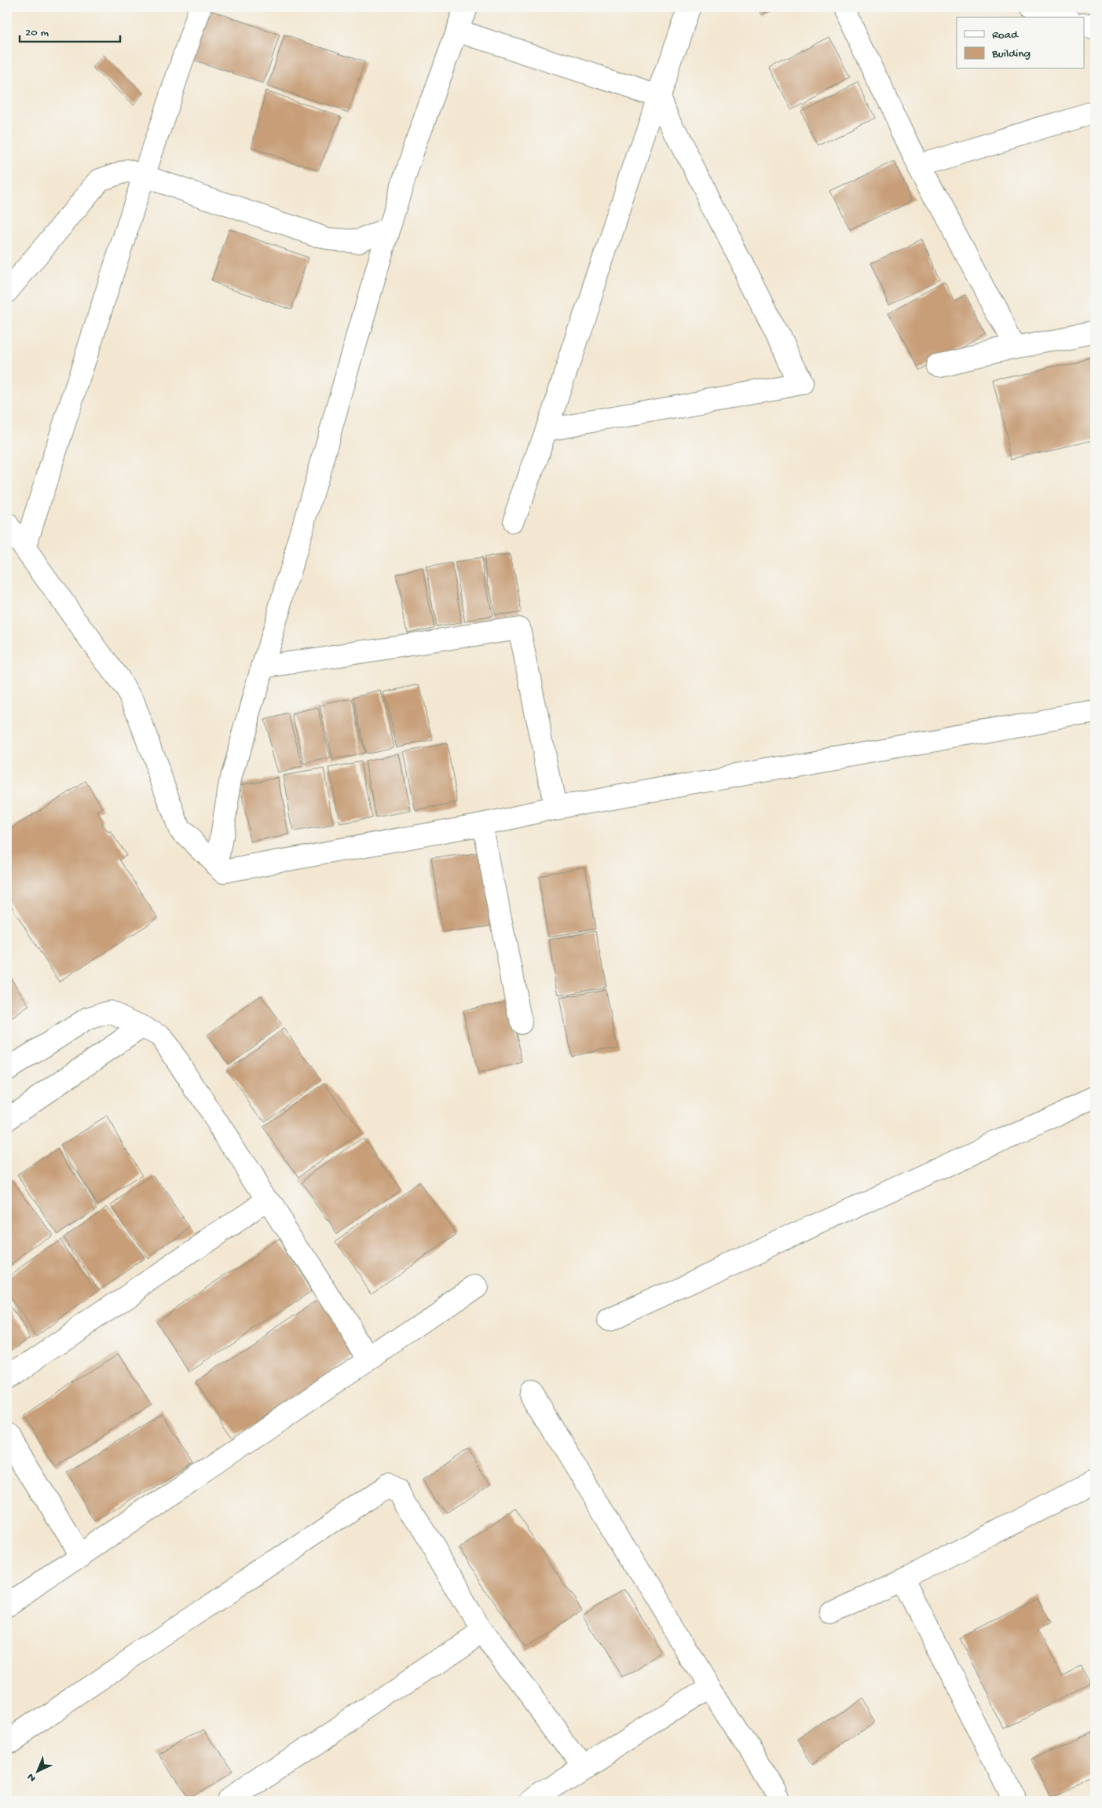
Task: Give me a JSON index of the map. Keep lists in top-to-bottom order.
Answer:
{
  "legend": ["Road", "Building"],
  "scale_bar": "20 m",
  "north": "bottom left"
}
